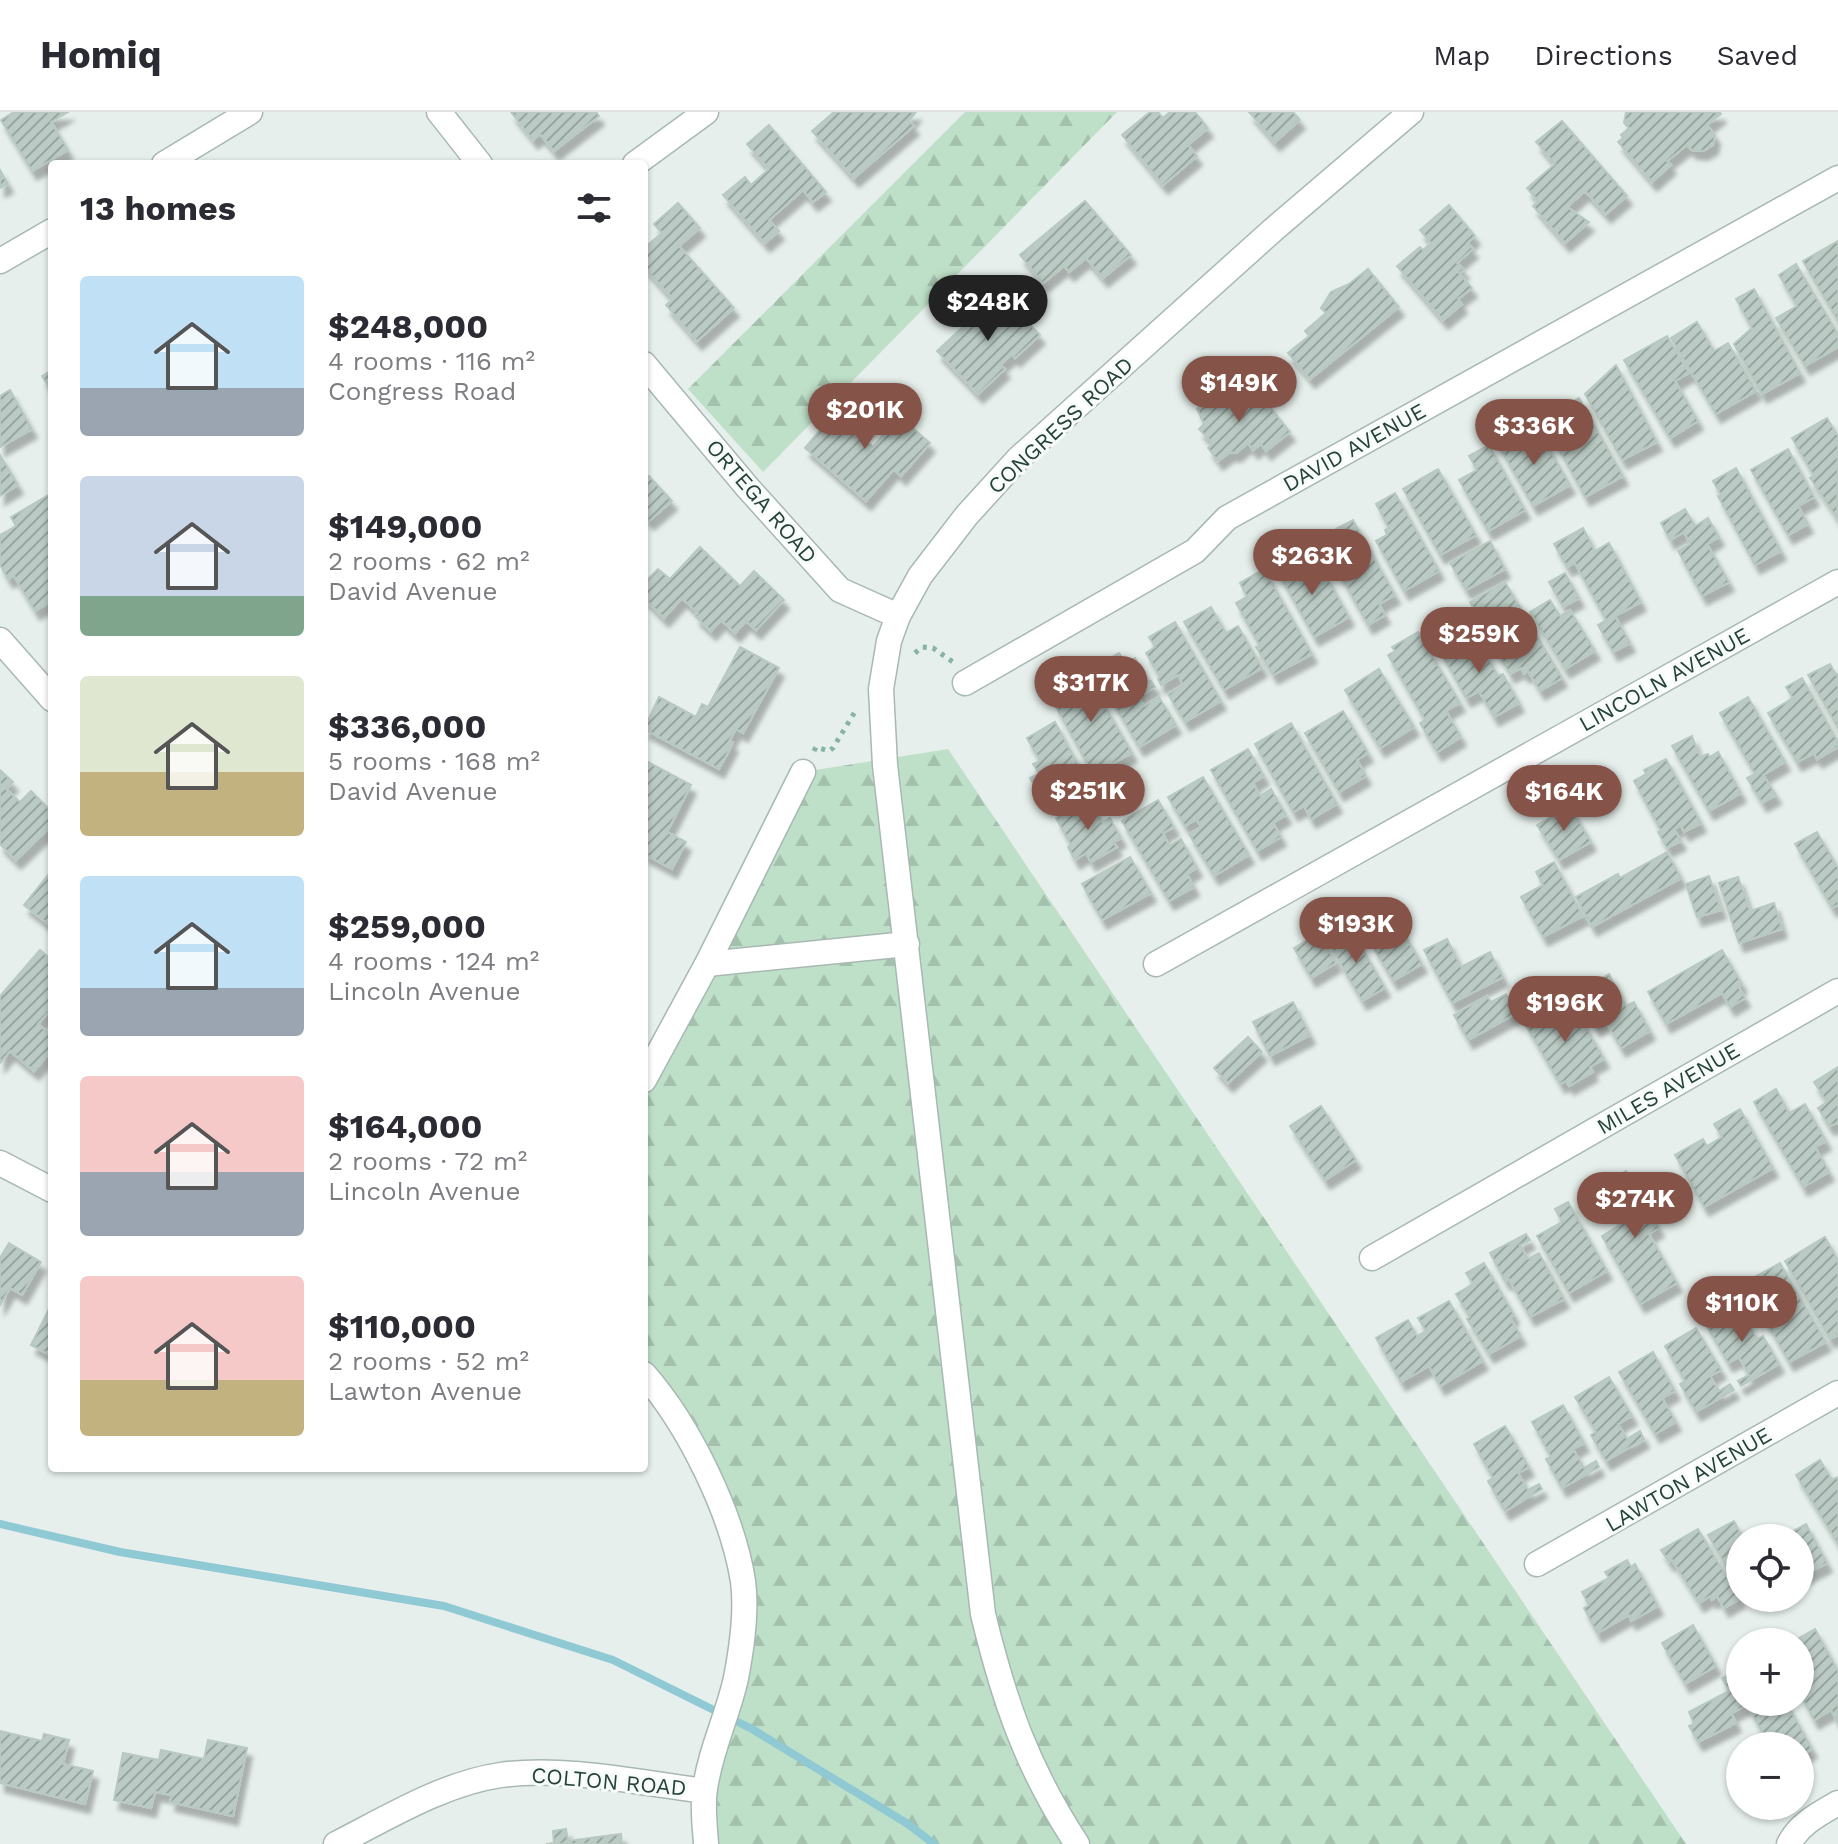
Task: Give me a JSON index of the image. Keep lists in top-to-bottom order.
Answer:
{
  "streets": {
    "street": [
      "CONGRESS ROAD",
      "DAVID AVENUE",
      "ORTEGA ROAD",
      "LINCOLN AVENUE",
      "MILES AVENUE",
      "LAWTON AVENUE",
      "COLTON ROAD"
    ]
  },
  "crossings": [
    ["CONGRESS ROAD", "ORTEGA ROAD"]
  ],
  "page": {
    "header": "Homiq",
    "nav": ["Map", "Directions", "Saved"],
    "heading": "13 homes",
    "list": [
      {
        "name": "$248,000",
        "note": "4 rooms · 116 m² · Congress Road"
      },
      {
        "name": "$149,000",
        "note": "2 rooms · 62 m² · David Avenue"
      },
      {
        "name": "$336,000",
        "note": "5 rooms · 168 m² · David Avenue"
      },
      {
        "name": "$259,000",
        "note": "4 rooms · 124 m² · Lincoln Avenue"
      },
      {
        "name": "$164,000",
        "note": "2 rooms · 72 m² · Lincoln Avenue"
      },
      {
        "name": "$110,000",
        "note": "2 rooms · 52 m² · Lawton Avenue"
      }
    ],
    "price": [
      "$248K",
      "$149K",
      "$201K",
      "$336K",
      "$263K",
      "$259K",
      "$317K",
      "$251K",
      "$164K",
      "$193K",
      "$196K",
      "$274K",
      "$110K"
    ],
    "map_buttons": ["+", "−"]
  }
}
